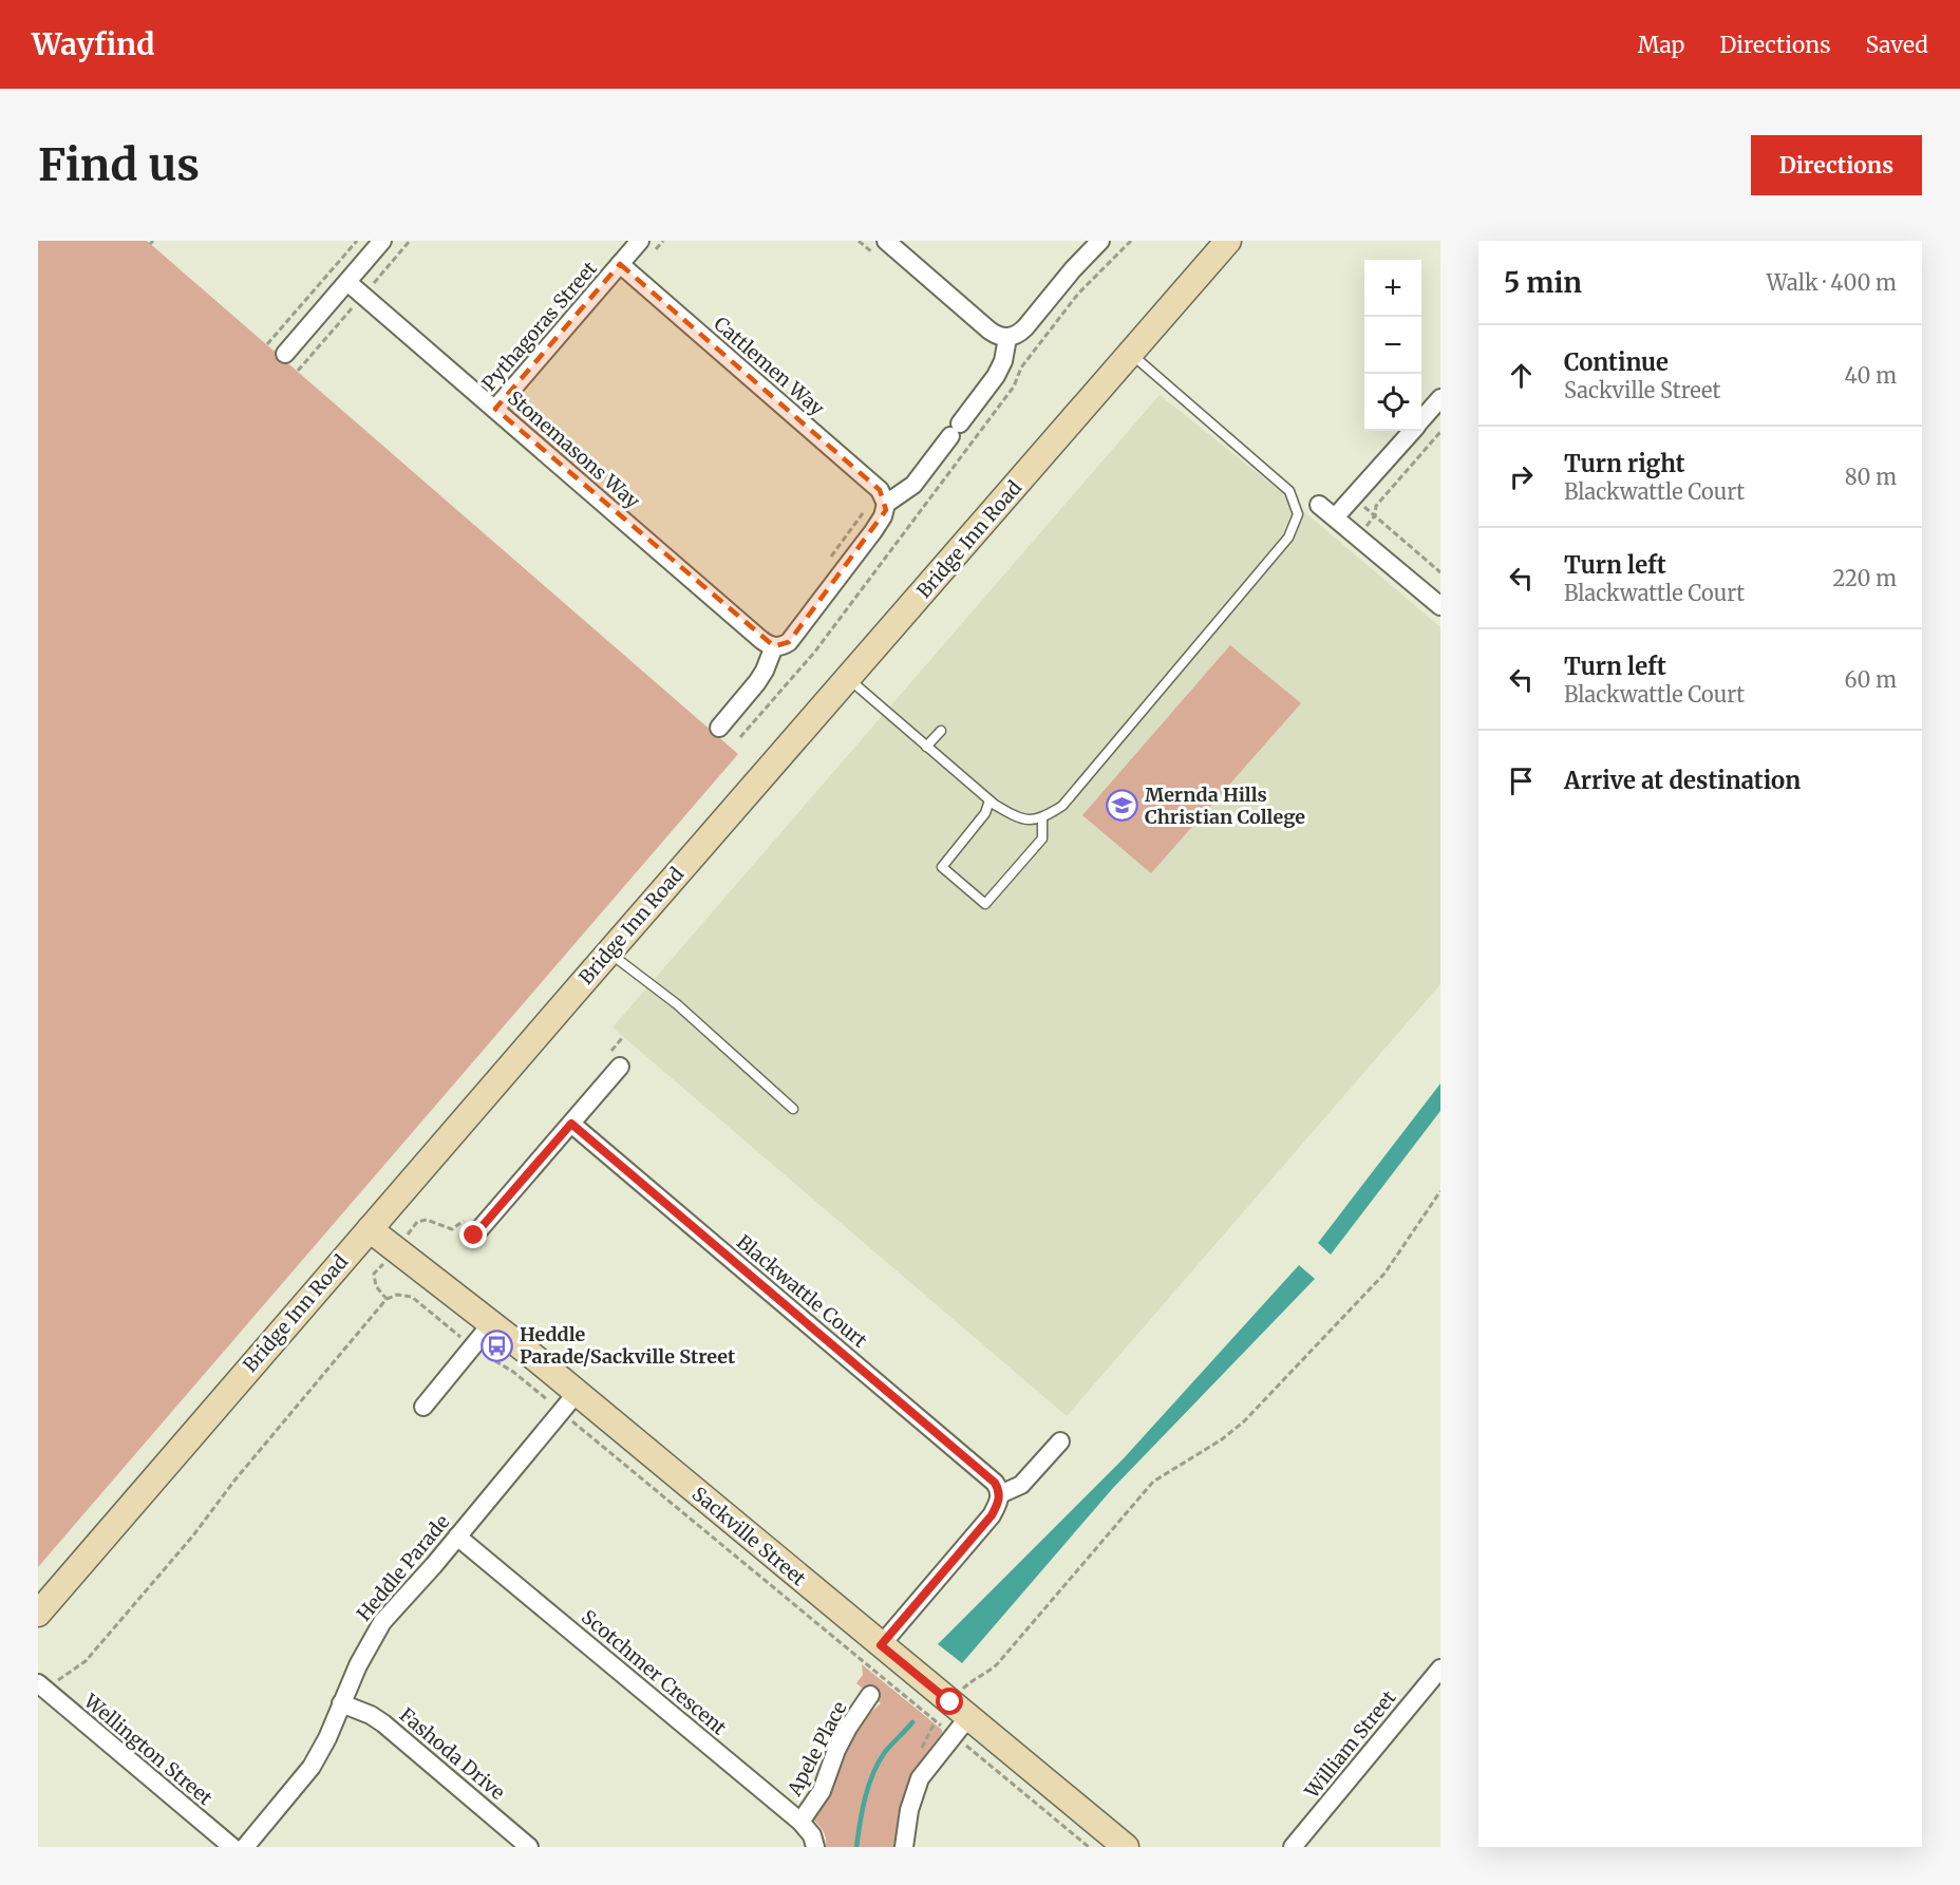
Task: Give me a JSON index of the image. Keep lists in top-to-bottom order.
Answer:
{
  "streets": {
    "main road": ["Bridge Inn Road", "Sackville Street"],
    "street": [
      "Pythagoras Street",
      "Cattlemen Way",
      "Stonemasons Way",
      "Blackwattle Court",
      "Heddle Parade",
      "Scotchmer Crescent",
      "William Street",
      "Apele Place",
      "Wellington Street",
      "Fashoda Drive"
    ]
  },
  "crossings": [
    ["Pythagoras Street", "Cattlemen Way"],
    ["Pythagoras Street", "Stonemasons Way"],
    ["Bridge Inn Road", "Sackville Street"],
    ["Sackville Street", "Heddle Parade"],
    ["Heddle Parade", "Scotchmer Crescent"],
    ["Heddle Parade", "Fashoda Drive"],
    ["Scotchmer Crescent", "Apele Place"]
  ],
  "places": {
    "school or university": ["Mernda Hills Christian College"],
    "bus stop": ["Heddle Parade/Sackville Street"]
  },
  "page": {
    "header": "Wayfind",
    "nav": ["Map", "Directions", "Saved"],
    "buttons": "Directions",
    "title": "Find us",
    "heading": ["5 min", "Walk · 400 m"],
    "map_buttons": ["+", "−"],
    "list": [
      ["Continue", "Sackville Street", "40 m"],
      ["Turn right", "Blackwattle Court", "80 m"],
      ["Turn left", "Blackwattle Court", "220 m"],
      ["Turn left", "Blackwattle Court", "60 m"],
      "Arrive at destination"
    ]
  }
}
